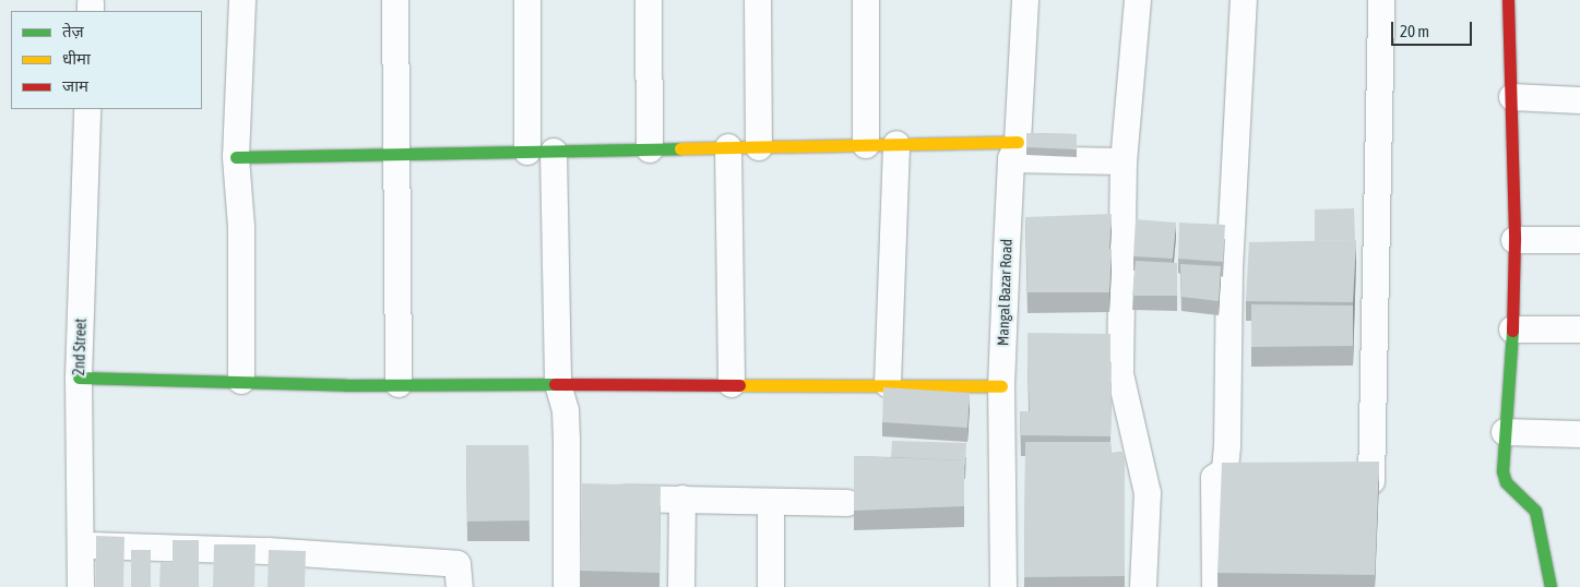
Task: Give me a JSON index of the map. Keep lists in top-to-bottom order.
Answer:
{
  "streets": {
    "street": ["Mangal Bazar Road", "2nd Street"]
  },
  "legend": ["तेज़", "धीमा", "जाम"],
  "scale_bar": "20 m"
}
